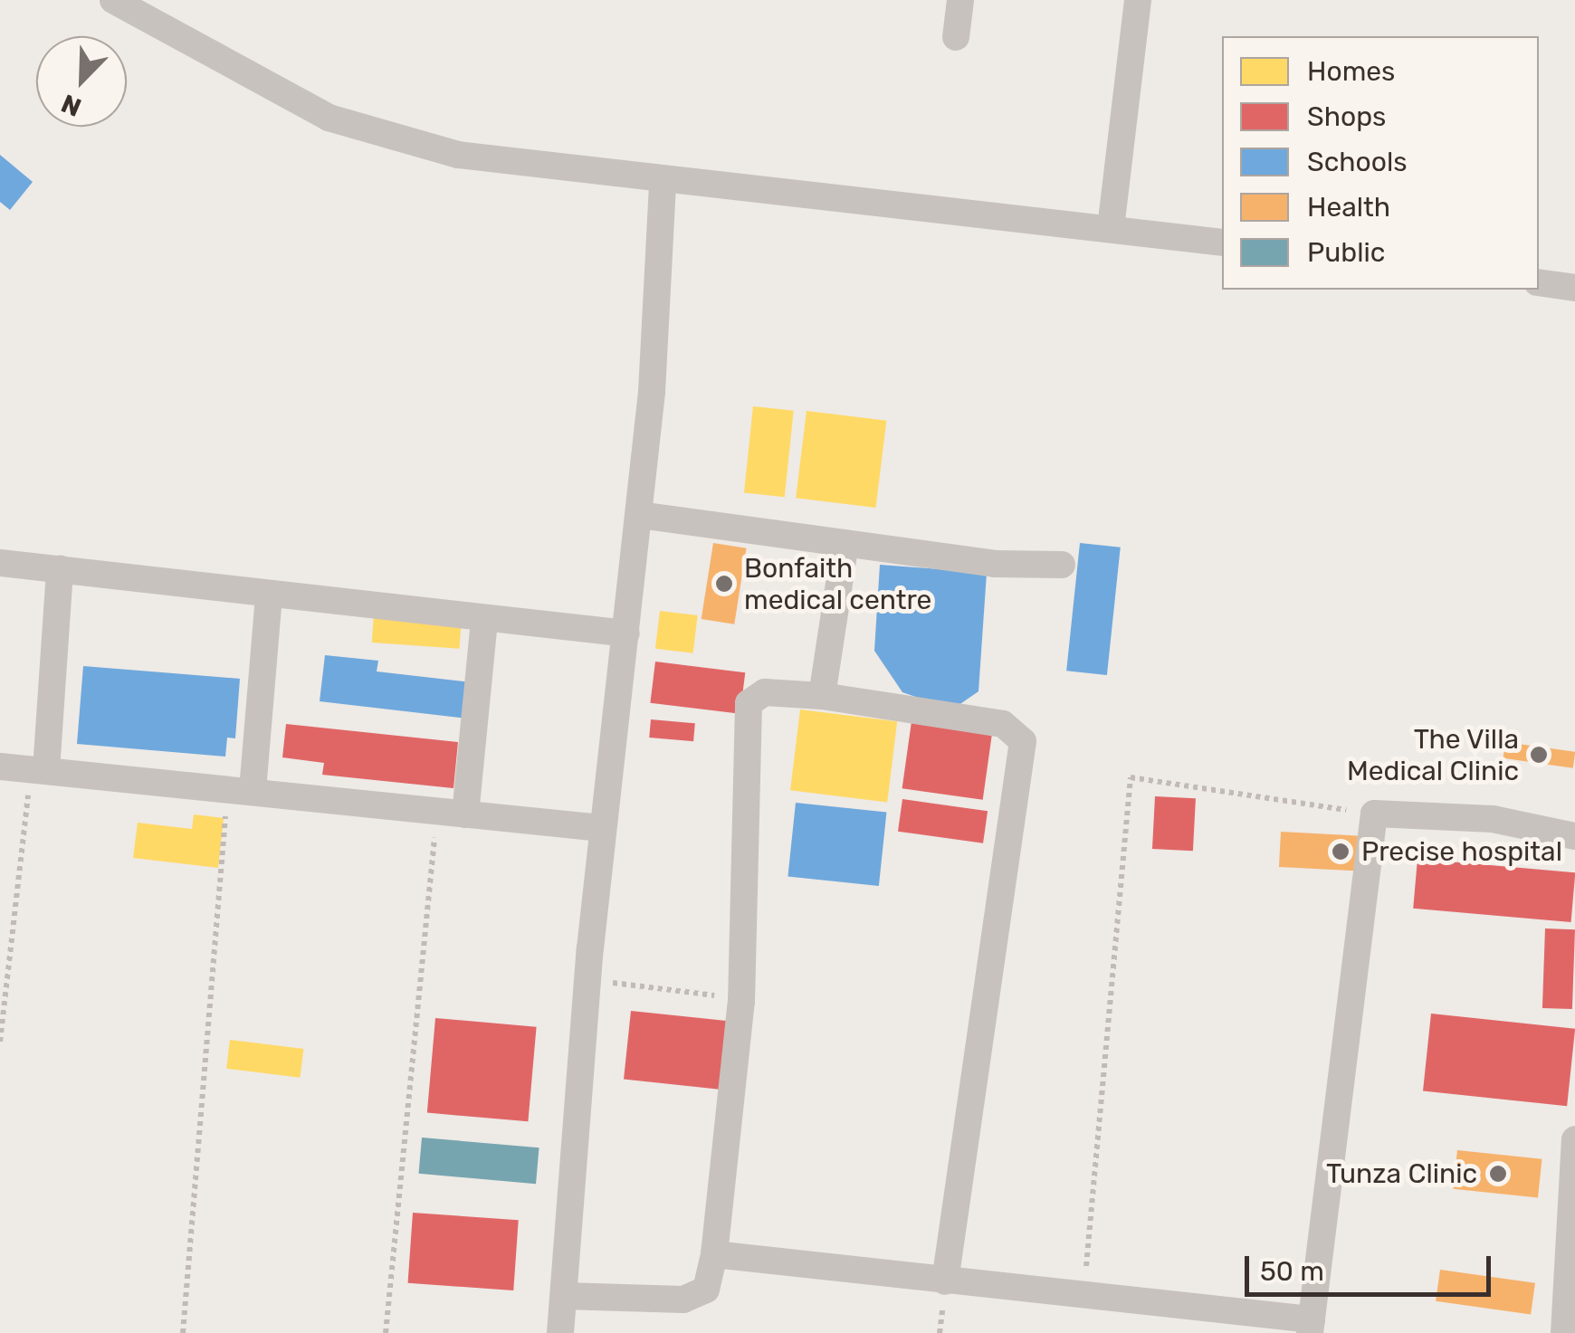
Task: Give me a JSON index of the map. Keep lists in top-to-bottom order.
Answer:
{
  "places": [
    "Bonfaith medical centre",
    "The Villa Medical Clinic",
    "Precise hospital",
    "Tunza Clinic"
  ],
  "legend": [
    "Homes",
    "Shops",
    "Schools",
    "Health",
    "Public"
  ],
  "scale_bar": "50 m",
  "north": "bottom left"
}
